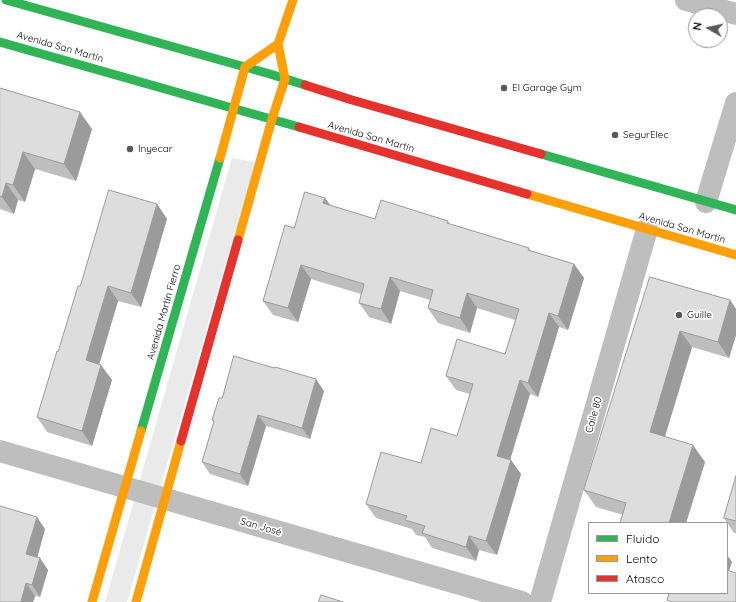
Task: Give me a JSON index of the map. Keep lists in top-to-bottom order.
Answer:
{
  "streets": {
    "main road": ["Avenida San Martín", "Avenida Martín Fierro"],
    "street": ["Calle 80", "San José"]
  },
  "crossings": [
    ["Avenida San Martín", "Avenida Martín Fierro"],
    ["Avenida San Martín", "Calle 80"],
    ["Avenida Martín Fierro", "San José"]
  ],
  "places": [
    "El Garage Gym",
    "SegurElec",
    "Inyecar",
    "Guille"
  ],
  "legend": ["Fluido", "Lento", "Atasco"],
  "north": "left"
}
